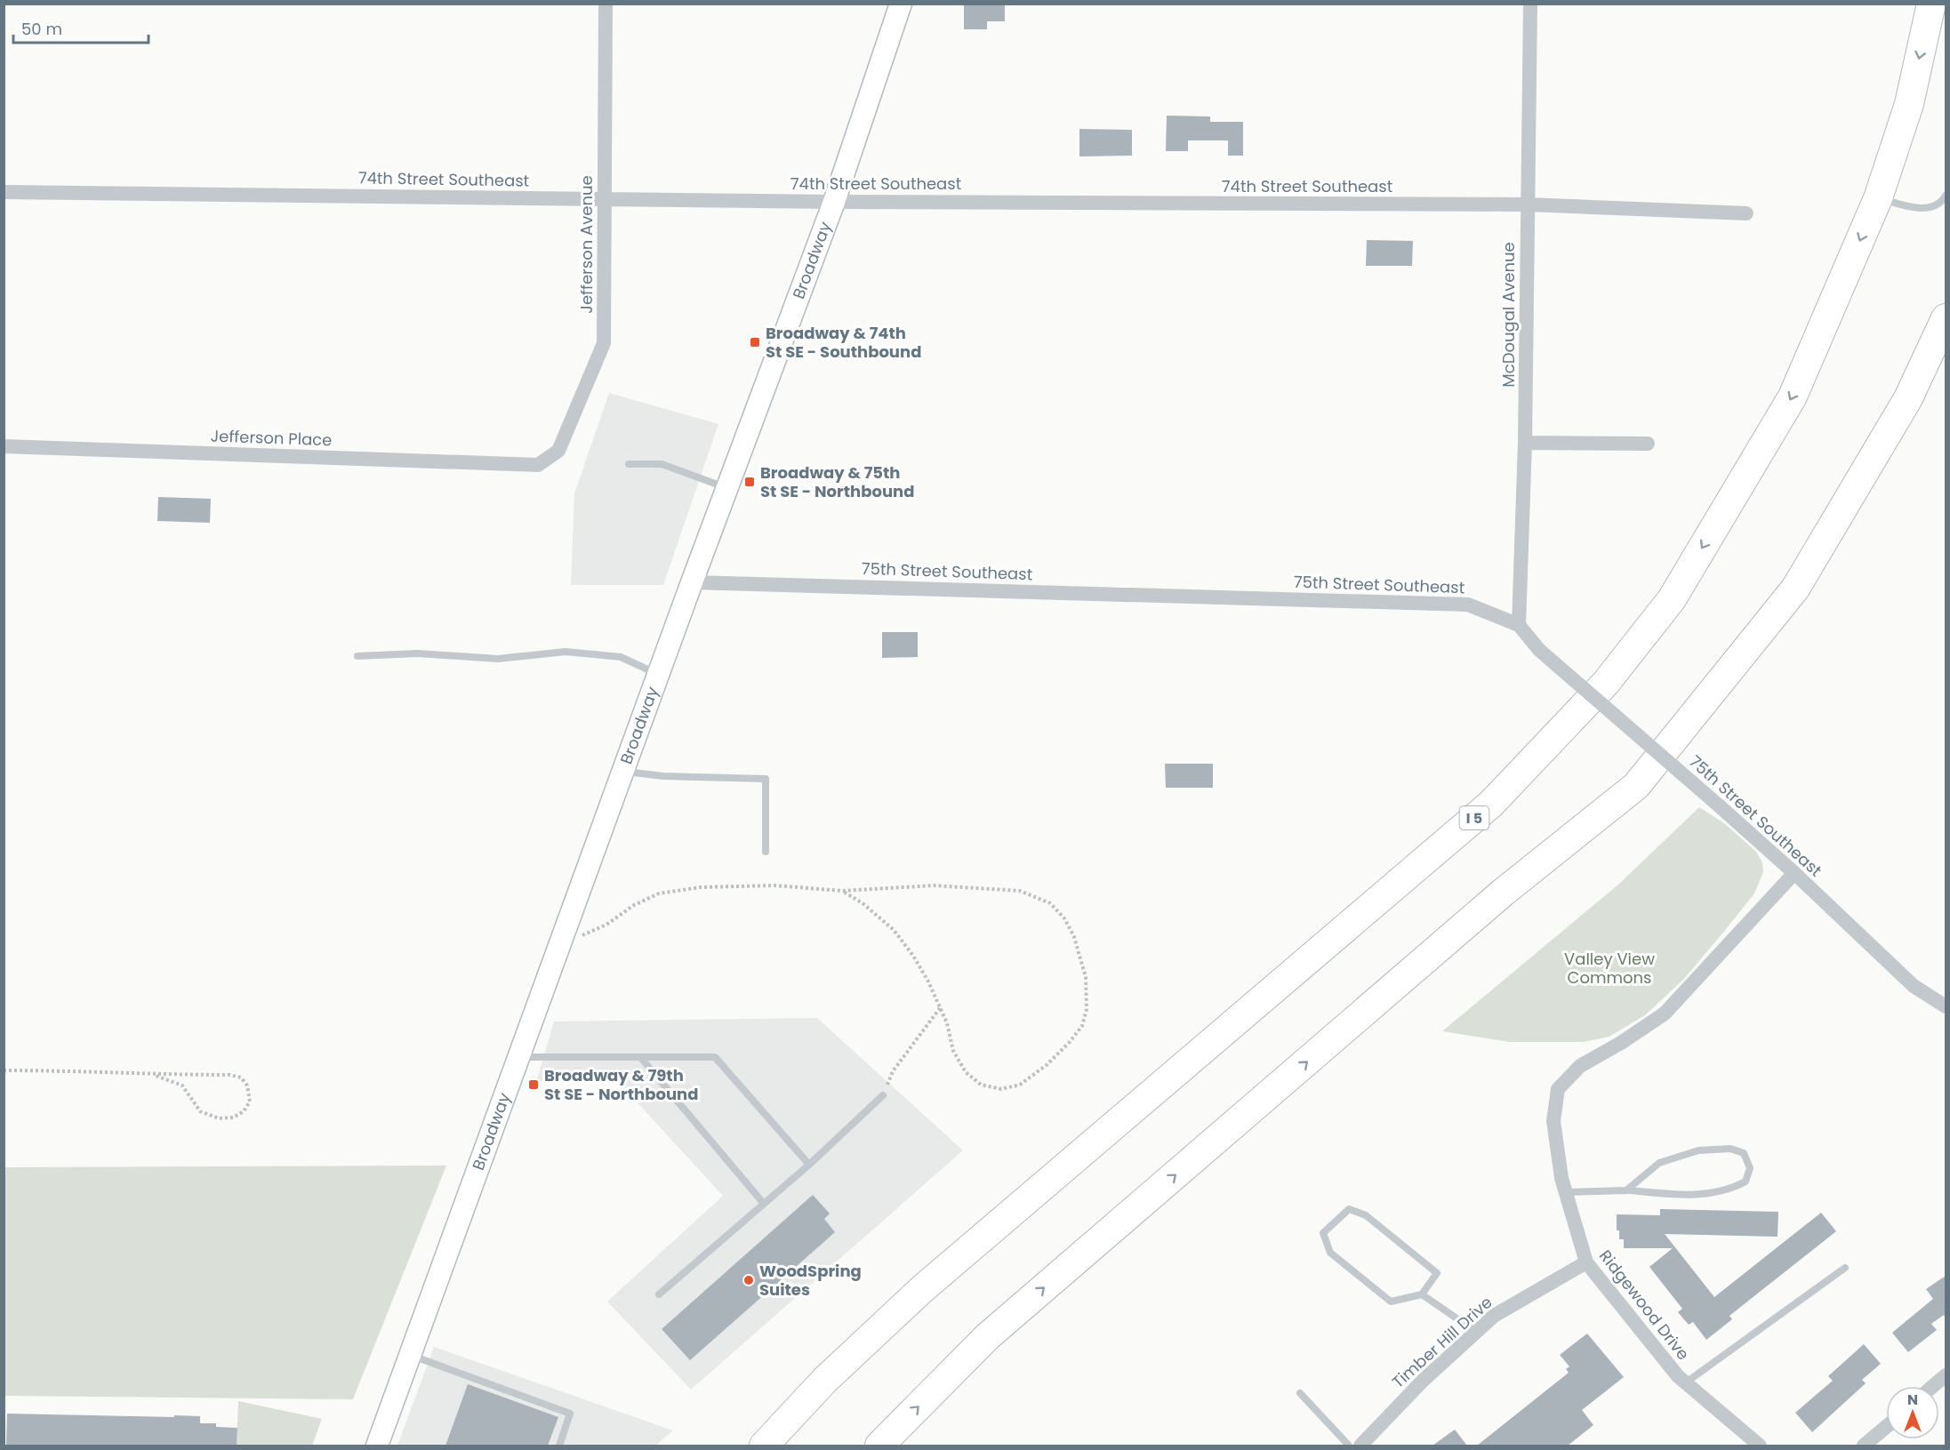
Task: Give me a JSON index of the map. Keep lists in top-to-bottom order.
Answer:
{
  "streets": {
    "highway": ["I 5"],
    "street": [
      "74th Street Southeast",
      "Jefferson Avenue",
      "Broadway",
      "McDougal Avenue",
      "Jefferson Place",
      "75th Street Southeast",
      "Ridgewood Drive",
      "Timber Hill Drive"
    ]
  },
  "crossings": [
    ["74th Street Southeast", "Jefferson Avenue"],
    ["74th Street Southeast", "Broadway"],
    ["74th Street Southeast", "McDougal Avenue"],
    ["Jefferson Avenue", "Jefferson Place"],
    ["Broadway", "75th Street Southeast"],
    ["McDougal Avenue", "75th Street Southeast"],
    ["75th Street Southeast", "Ridgewood Drive"],
    ["Ridgewood Drive", "Timber Hill Drive"]
  ],
  "parks": ["Valley View Commons"],
  "places": {
    "transit": ["Broadway & 74th St SE - Southbound", "Broadway & 75th St SE - Northbound", "Broadway & 79th St SE - Northbound"],
    "other": ["WoodSpring Suites"]
  },
  "scale_bar": "50 m",
  "north": "top"
}
